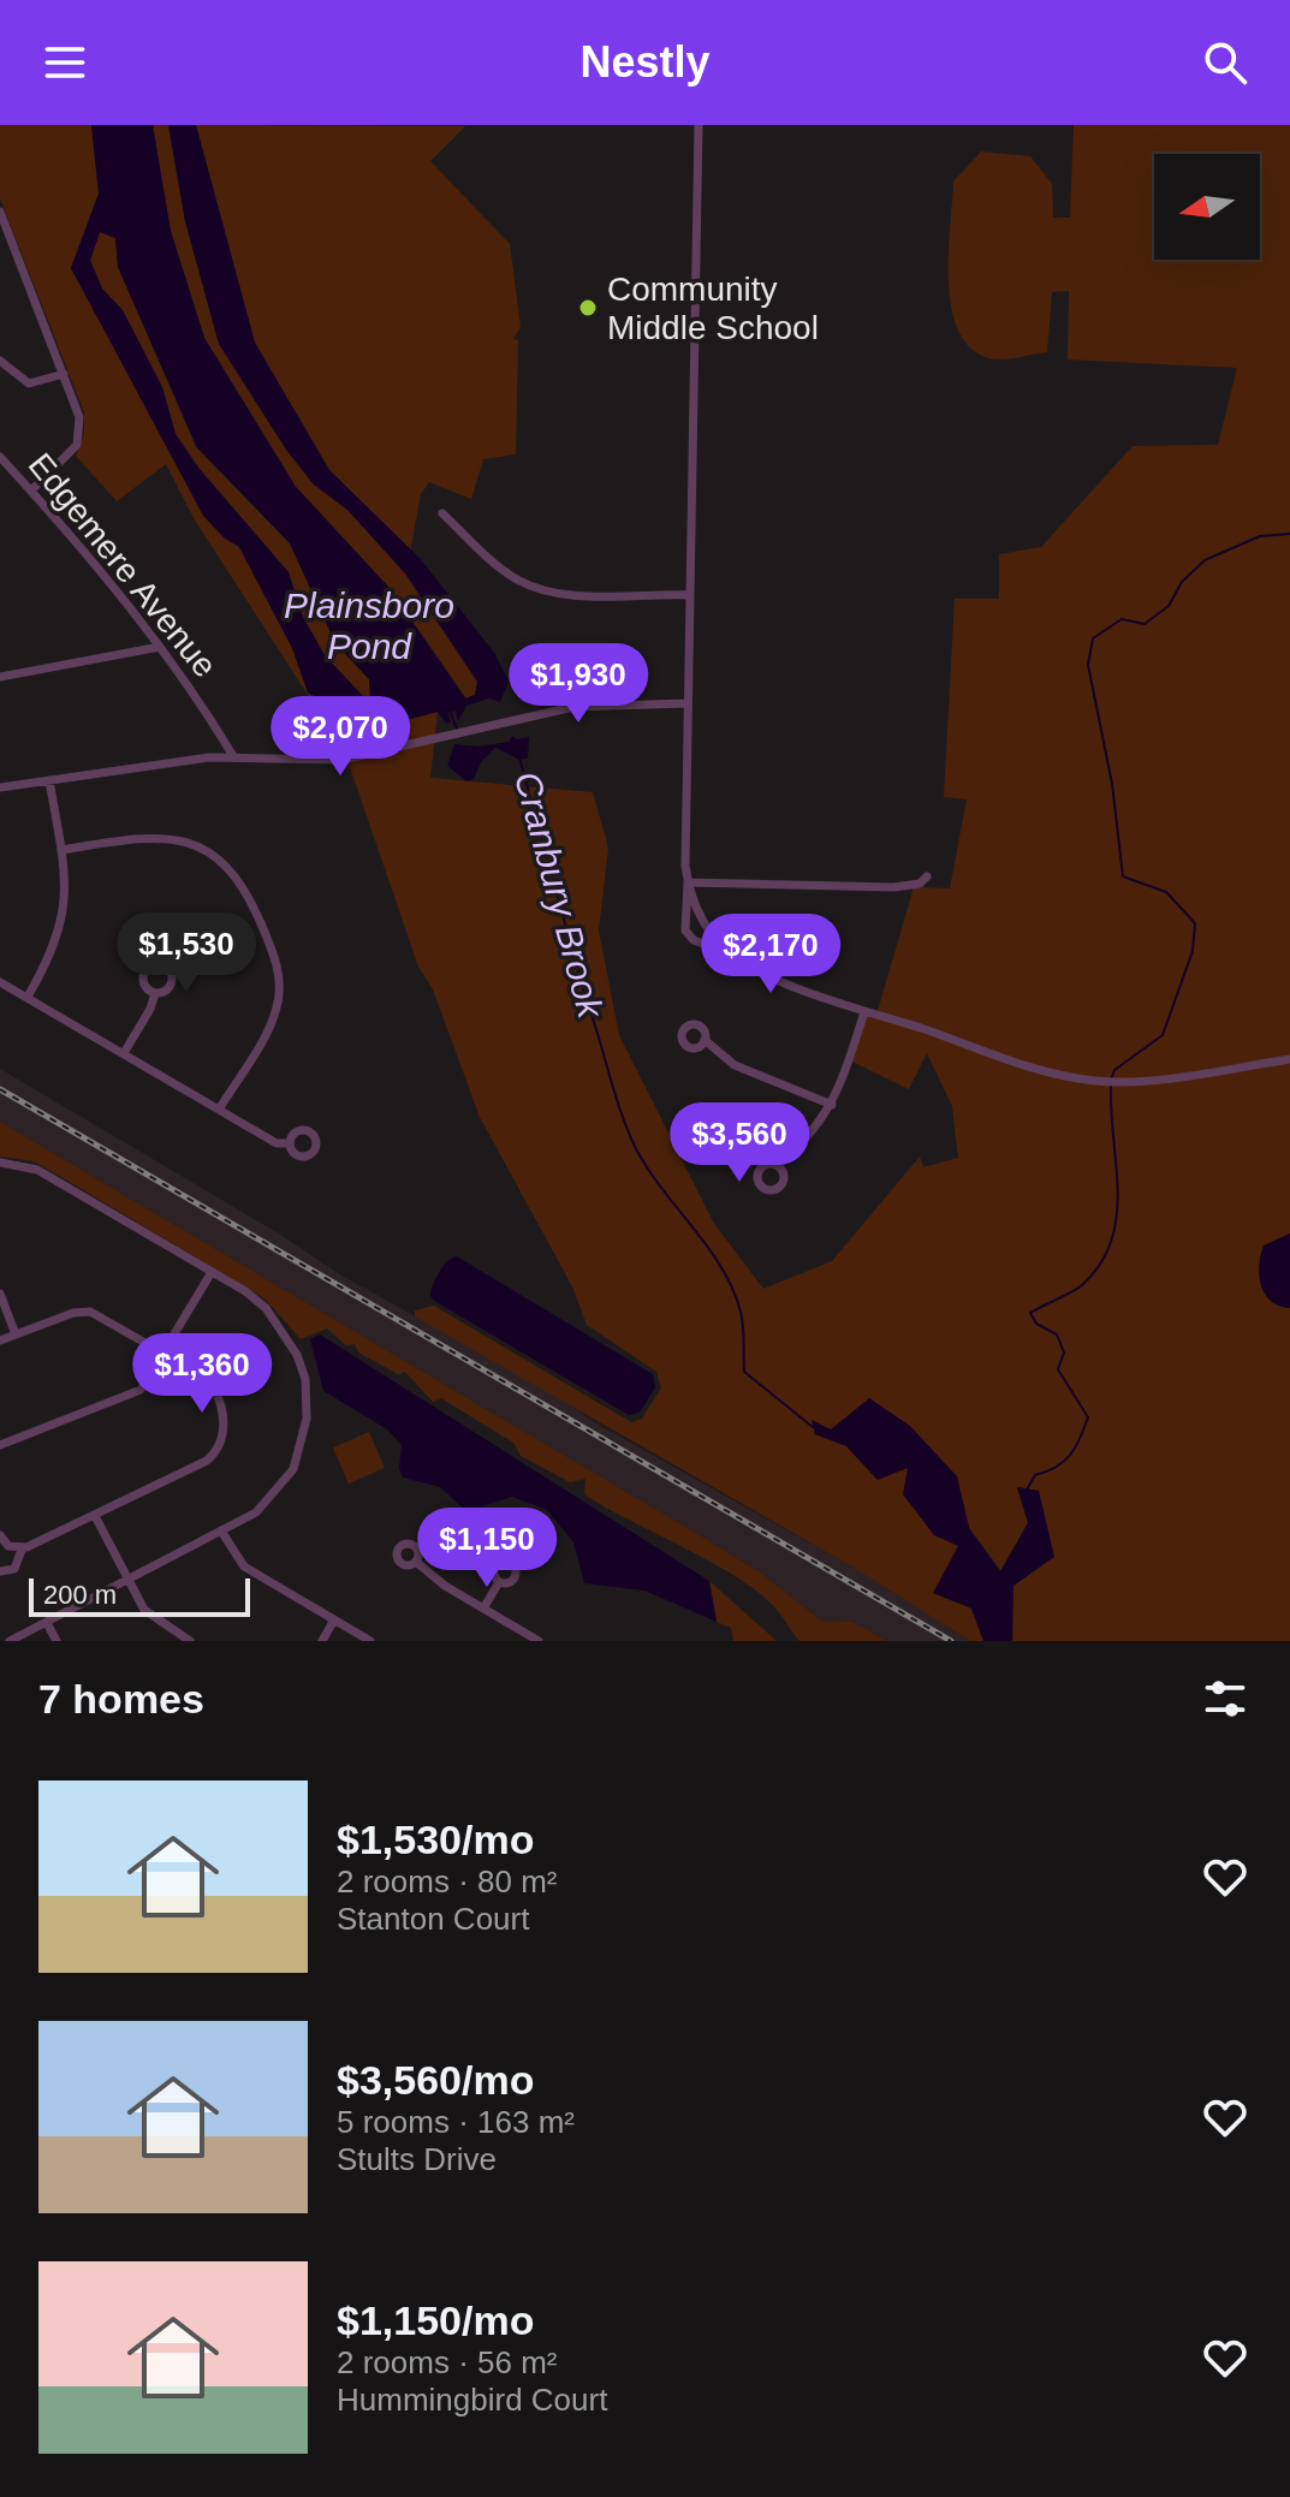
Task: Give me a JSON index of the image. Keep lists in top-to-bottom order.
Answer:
{
  "streets": {
    "street": ["Edgemere Avenue"]
  },
  "water": ["Plainsboro Pond", "Cranbury Brook"],
  "places": ["Community Middle School"],
  "scale_bar": "200 m",
  "north": "left",
  "page": {
    "header": "Nestly",
    "price": [
      "$1,930",
      "$2,070",
      "$1,530",
      "$2,170",
      "$3,560",
      "$1,360",
      "$1,150"
    ],
    "scale": "200 m",
    "heading": "7 homes",
    "list": [
      {
        "name": "$1,530/mo",
        "note": "2 rooms · 80 m² · Stanton Court"
      },
      {
        "name": "$3,560/mo",
        "note": "5 rooms · 163 m² · Stults Drive"
      },
      {
        "name": "$1,150/mo",
        "note": "2 rooms · 56 m² · Hummingbird Court"
      }
    ]
  }
}
